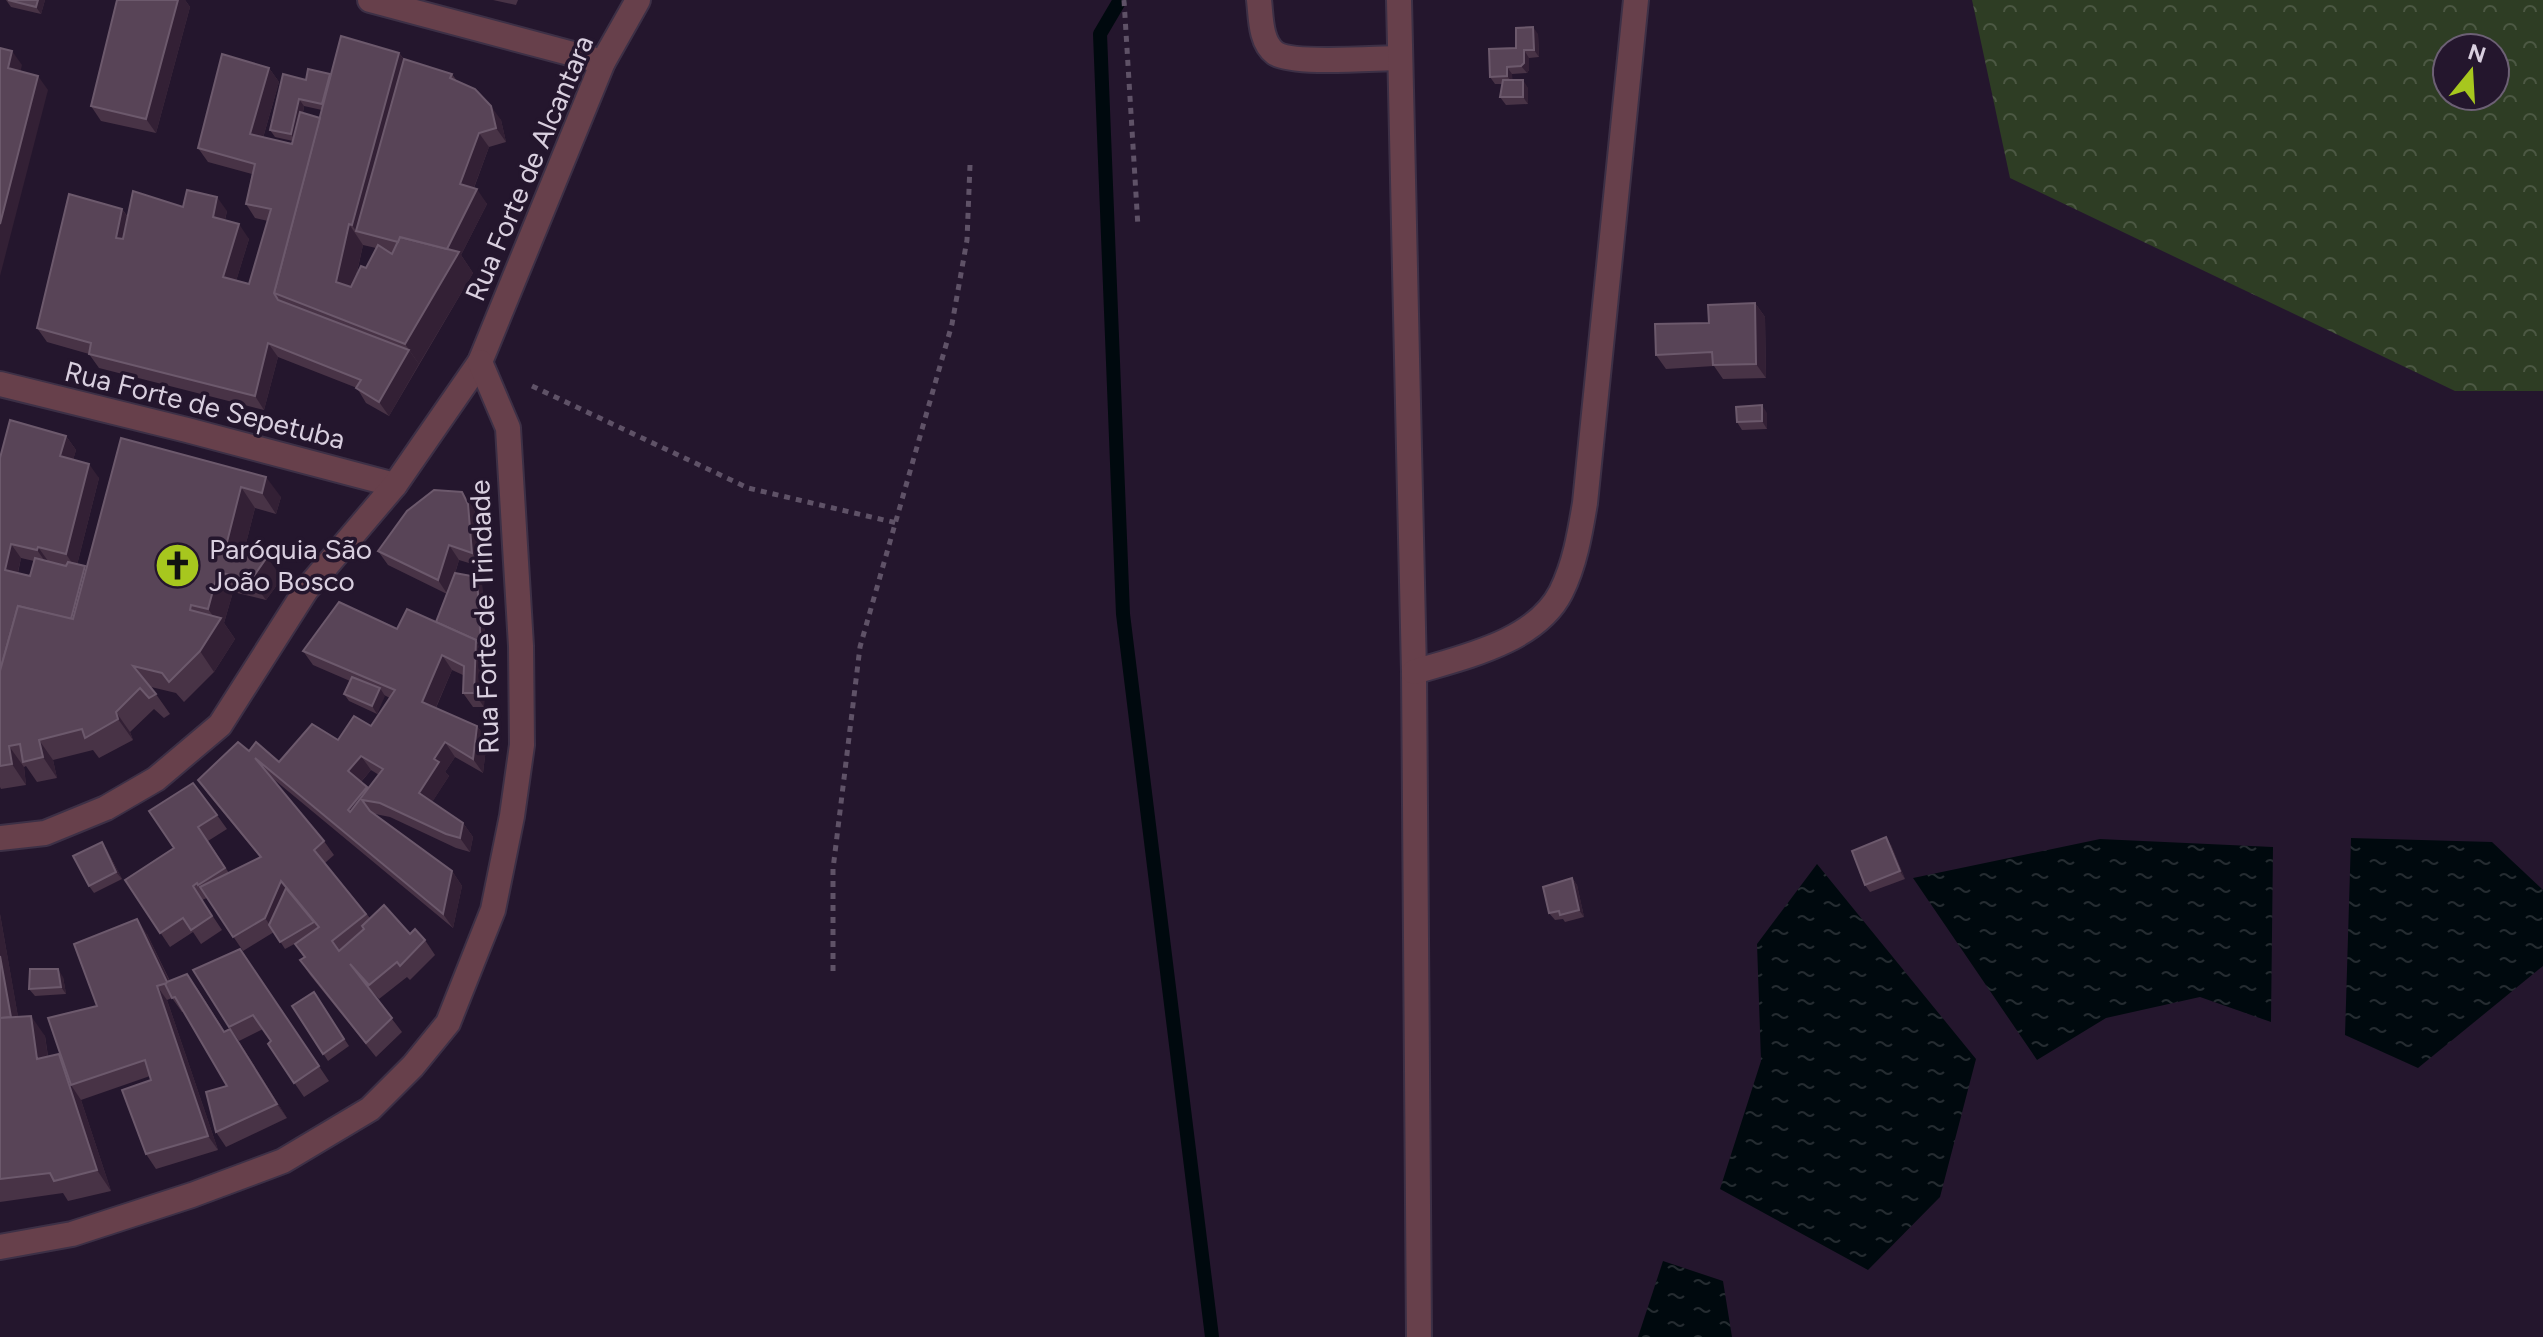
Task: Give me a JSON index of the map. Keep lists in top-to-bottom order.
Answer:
{
  "streets": {
    "street": ["Rua Forte de Alcantara", "Rua Forte de Sepetuba", "Rua Forte de Trindade"]
  },
  "crossings": [
    ["Rua Forte de Alcantara", "Rua Forte de Sepetuba"],
    ["Rua Forte de Alcantara", "Rua Forte de Trindade"]
  ],
  "places": {
    "church": ["Paróquia São João Bosco"]
  },
  "north": "top"
}
